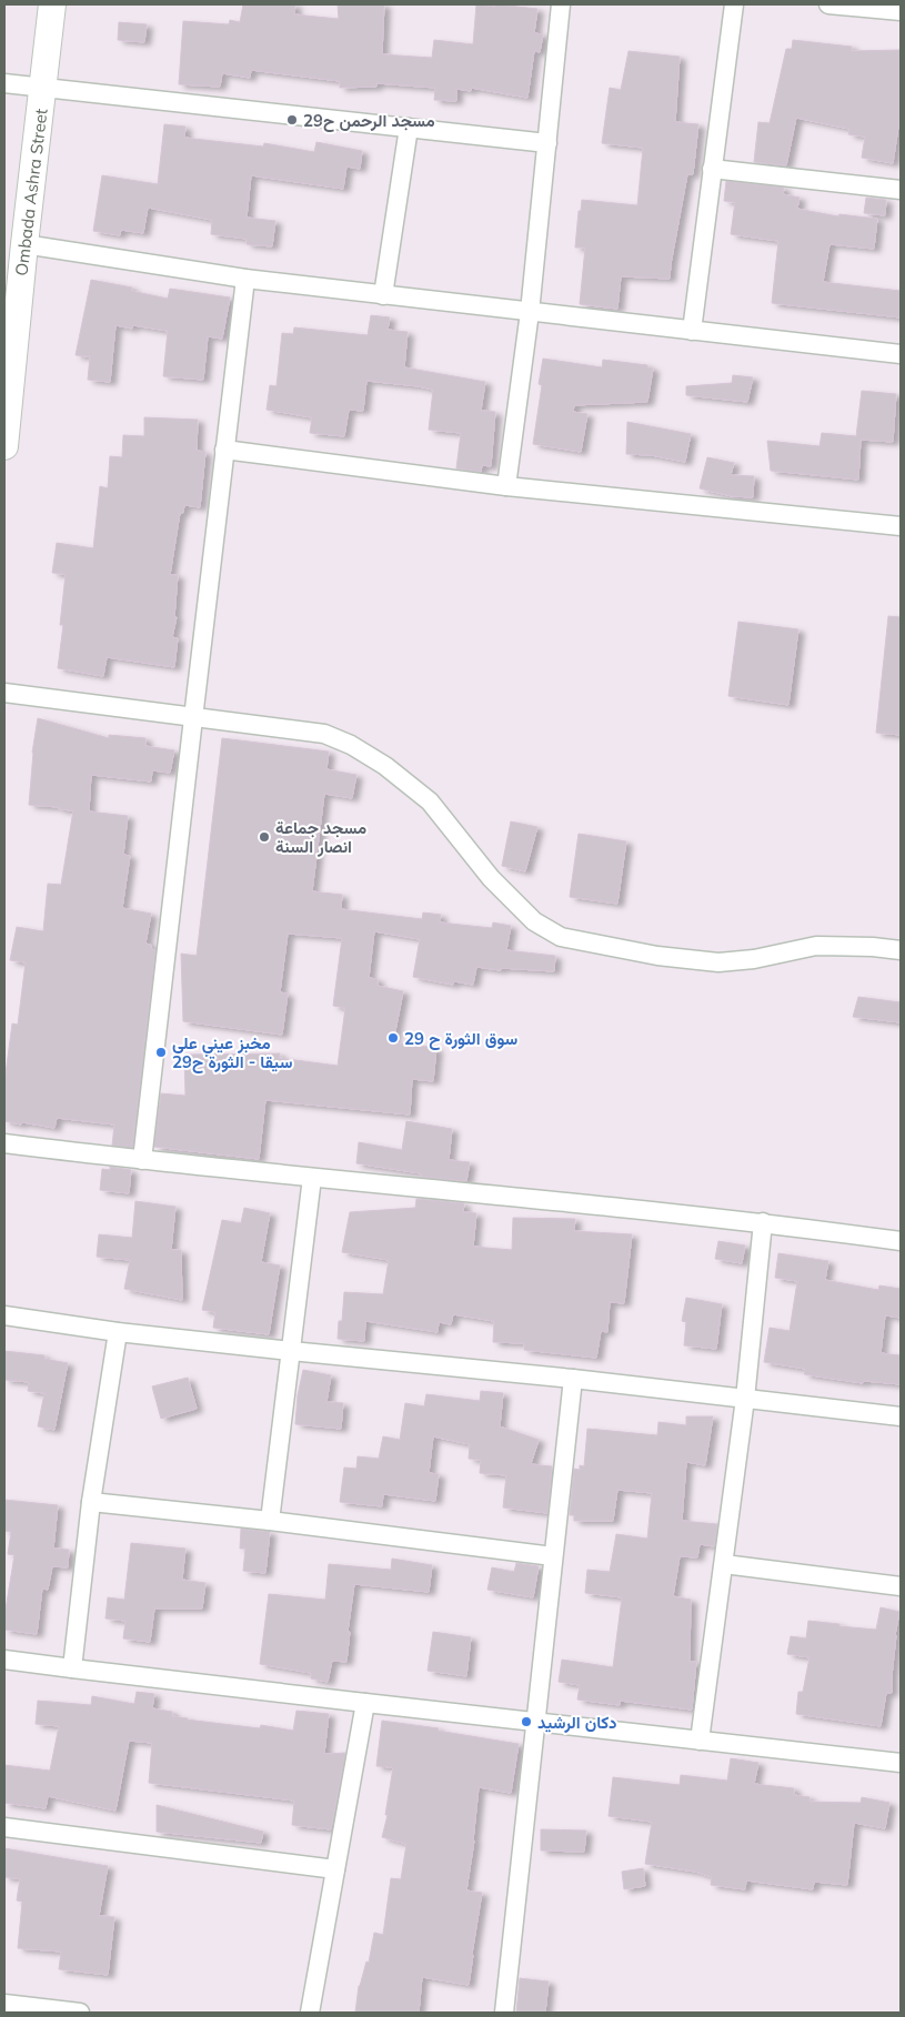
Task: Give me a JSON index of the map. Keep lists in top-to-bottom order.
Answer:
{
  "streets": {
    "main road": ["Ombada Ashra Street"]
  },
  "places": [
    "مسجد الرحمن ح29",
    "مسجد جماعة انصار السنة",
    "سوق الثورة ح 29",
    "مخبز عيني على سيقا - الثورة ح29",
    "دكان الرشيد"
  ]
}
